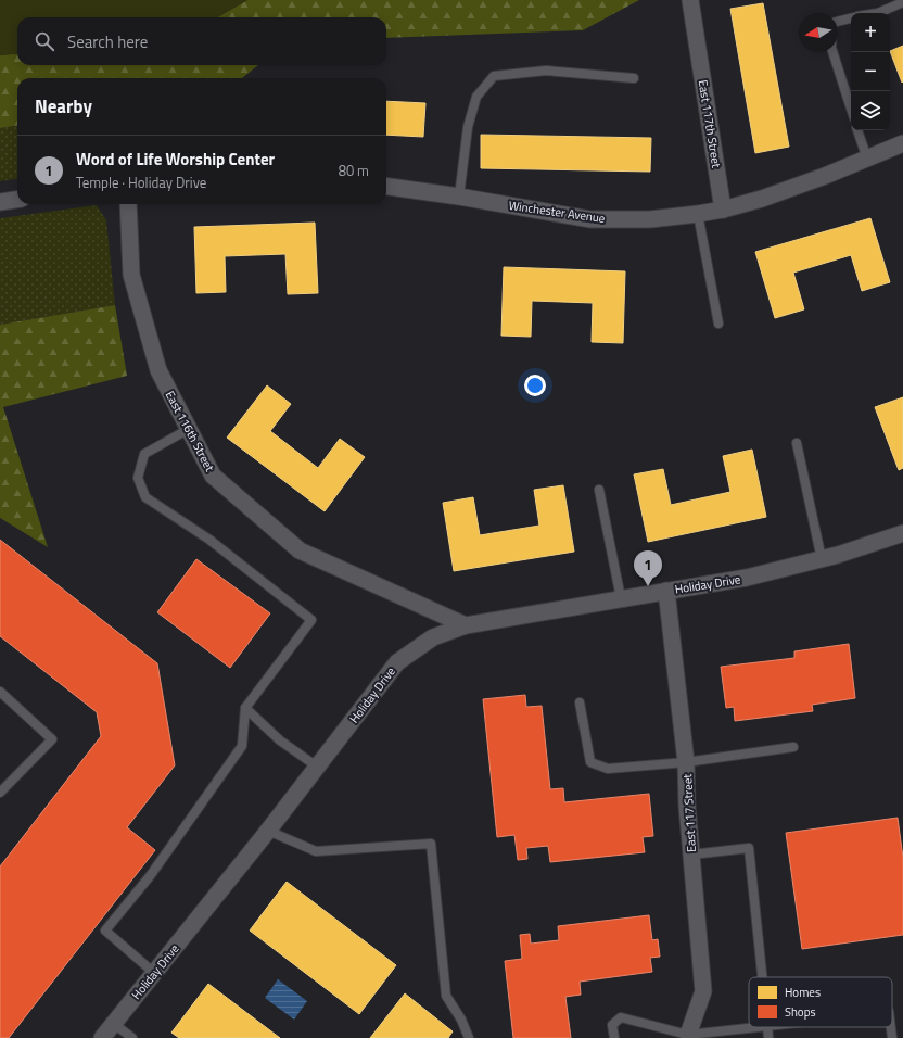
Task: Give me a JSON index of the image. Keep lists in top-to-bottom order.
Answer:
{
  "streets": {
    "street": [
      "East 117th Street",
      "Winchester Avenue",
      "East 116th Street",
      "Holiday Drive",
      "East 117 Street"
    ]
  },
  "crossings": [
    ["East 117th Street", "Winchester Avenue"],
    ["East 116th Street", "Holiday Drive"],
    ["Holiday Drive", "East 117 Street"]
  ],
  "legend": ["Homes", "Shops"],
  "north": "left",
  "page": {
    "map_buttons": ["+", "−"],
    "search": "Search here",
    "heading": "Nearby",
    "list": [
      {
        "mark": "1",
        "name": "Word of Life Worship Center",
        "note": "Temple · Holiday Drive",
        "value": "80 m"
      }
    ],
    "pins": "1"
  }
}
